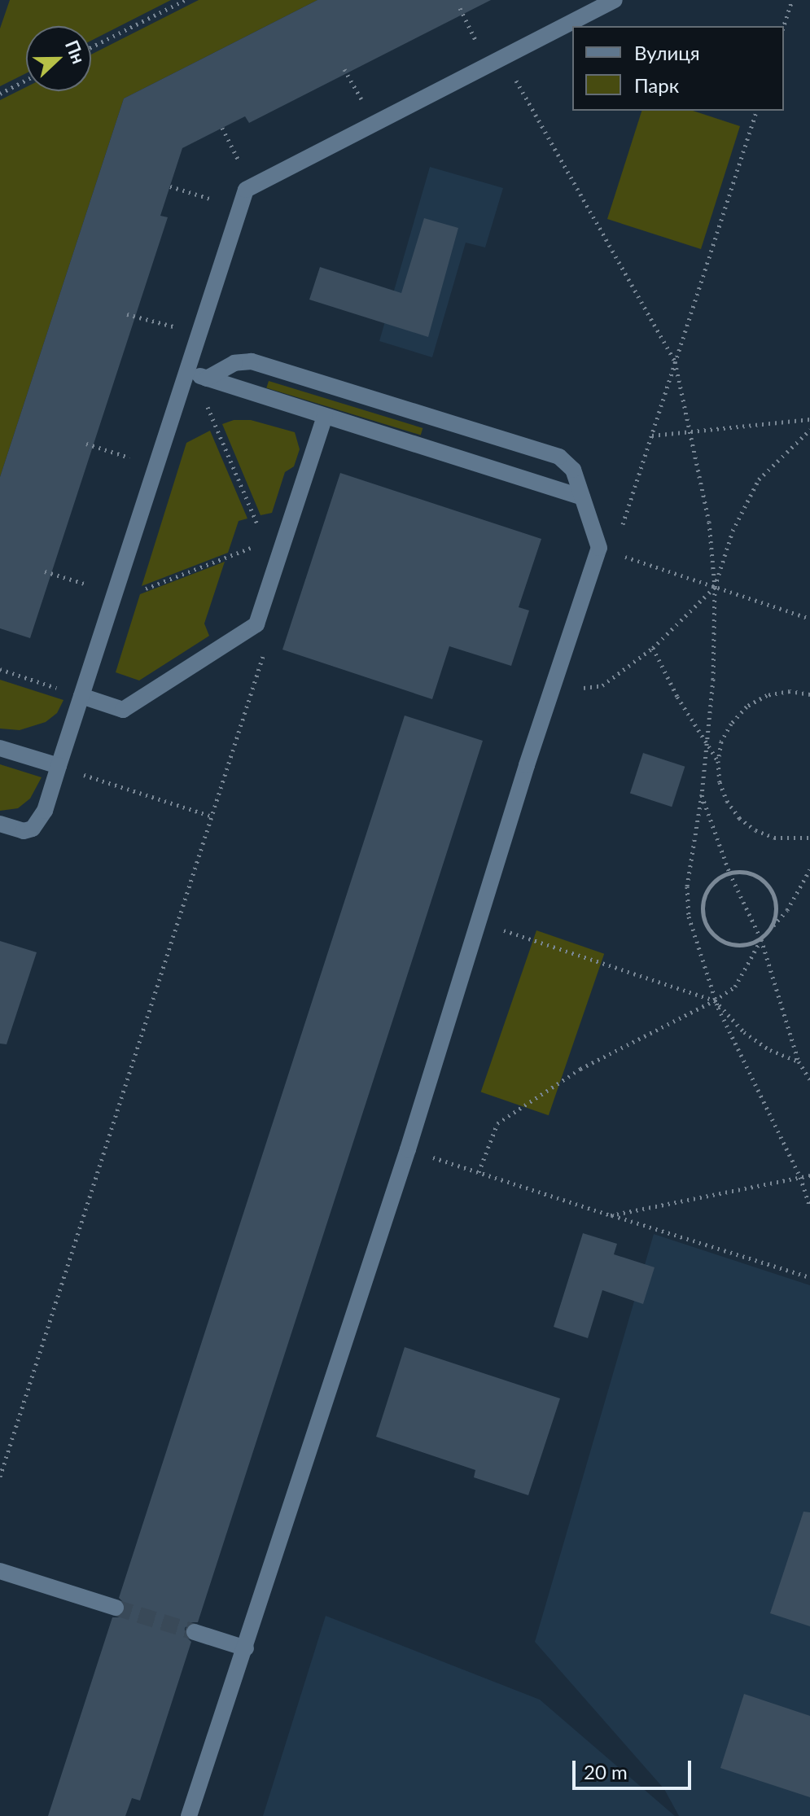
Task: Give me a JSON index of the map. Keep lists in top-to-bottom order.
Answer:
{
  "legend": ["Вулиця", "Парк"],
  "scale_bar": "20 m",
  "north": "right"
}
